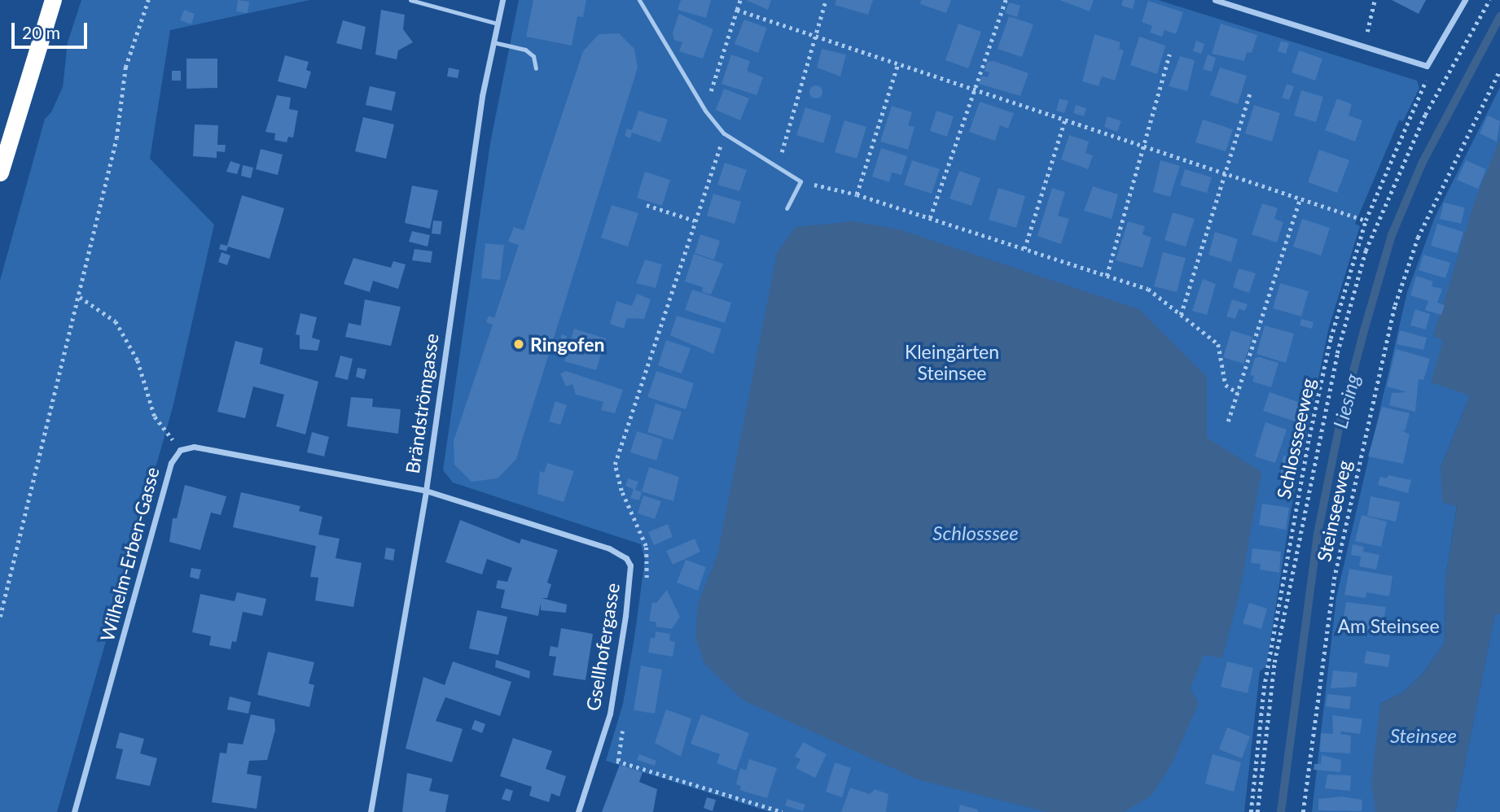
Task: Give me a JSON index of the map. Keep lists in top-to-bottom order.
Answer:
{
  "streets": {
    "street": ["Brändströmgasse", "Wilhelm-Erben-Gasse", "Gsellhofergasse"],
    "path": ["Schlossseeweg", "Steinseeweg"]
  },
  "crossings": [
    ["Brändströmgasse", "Wilhelm-Erben-Gasse"],
    ["Brändströmgasse", "Gsellhofergasse"],
    ["Wilhelm-Erben-Gasse", "Gsellhofergasse"]
  ],
  "water": ["Liesing", "Schlosssee", "Steinsee"],
  "parks": ["Kleingärten Steinsee", "Am Steinsee"],
  "places": ["Ringofen"],
  "scale_bar": "20 m"
}
